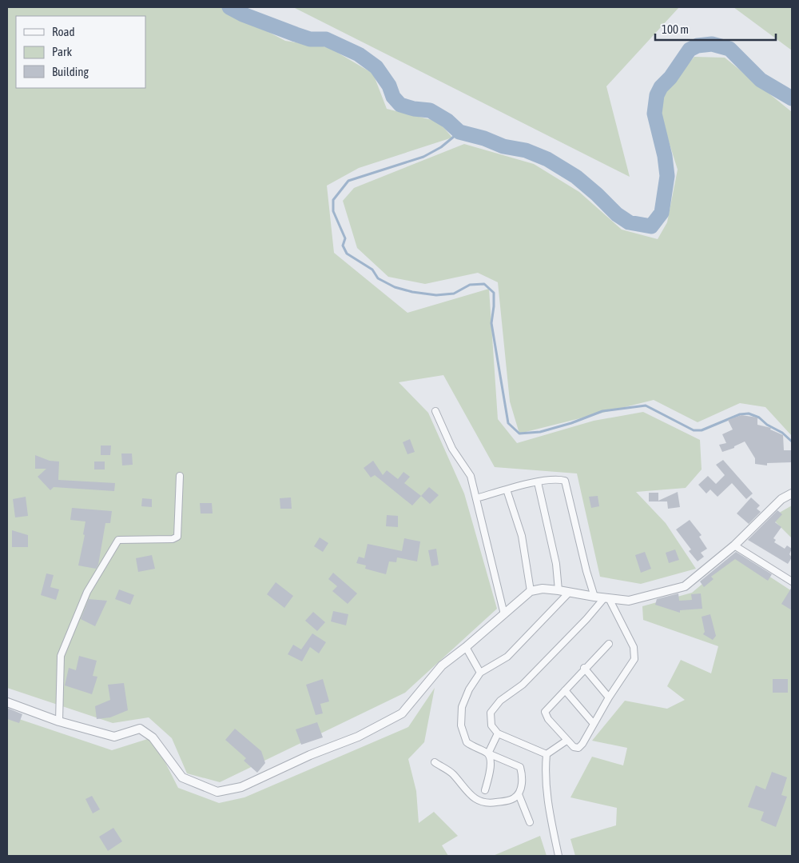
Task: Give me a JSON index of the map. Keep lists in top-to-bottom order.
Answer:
{
  "legend": ["Road", "Park", "Building"],
  "scale_bar": "100 m"
}
